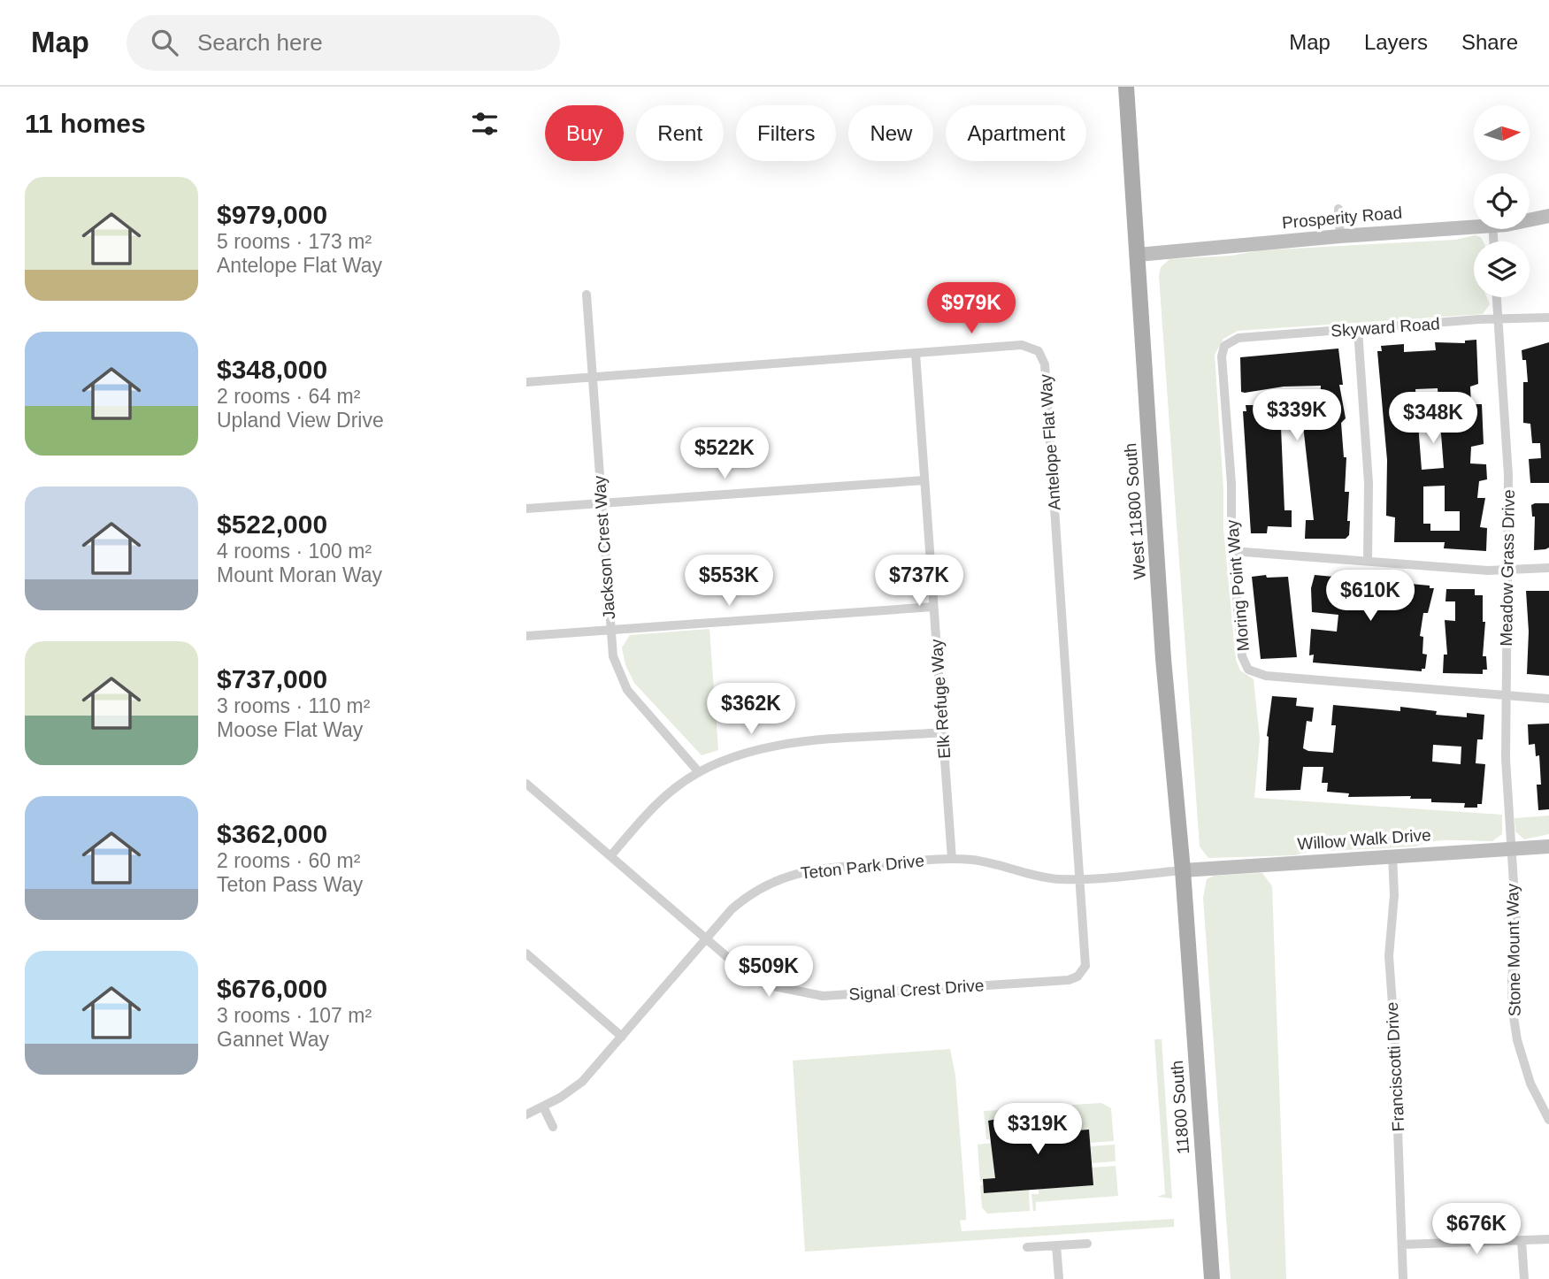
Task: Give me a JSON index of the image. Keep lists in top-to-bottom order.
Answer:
{
  "streets": {
    "main road": ["West 11800 South", "11800 South"],
    "street": [
      "Prosperity Road",
      "Skyward Road",
      "Antelope Flat Way",
      "Jackson Crest Way",
      "Meadow Grass Drive",
      "Moring Point Way",
      "Elk Refuge Way",
      "Willow Walk Drive",
      "Teton Park Drive",
      "Stone Mount Way",
      "Signal Crest Drive",
      "Franciscotti Drive"
    ]
  },
  "crossings": [
    ["Prosperity Road", "West 11800 South"],
    ["Skyward Road", "Meadow Grass Drive"],
    ["Skyward Road", "Moring Point Way"],
    ["Antelope Flat Way", "Jackson Crest Way"],
    ["Antelope Flat Way", "Elk Refuge Way"],
    ["Antelope Flat Way", "Teton Park Drive"],
    ["Antelope Flat Way", "Signal Crest Drive"],
    ["West 11800 South", "Willow Walk Drive"],
    ["West 11800 South", "Teton Park Drive"],
    ["West 11800 South", "11800 South"],
    ["Meadow Grass Drive", "Moring Point Way"],
    ["Meadow Grass Drive", "Willow Walk Drive"],
    ["Meadow Grass Drive", "Stone Mount Way"],
    ["Elk Refuge Way", "Teton Park Drive"],
    ["Willow Walk Drive", "Teton Park Drive"],
    ["Willow Walk Drive", "Stone Mount Way"],
    ["Willow Walk Drive", "Franciscotti Drive"],
    ["Teton Park Drive", "Signal Crest Drive"]
  ],
  "north": "right",
  "page": {
    "header": "Map",
    "search": "Search here",
    "nav": ["Map", "Layers", "Share"],
    "heading": "11 homes",
    "chip": [
      "Buy",
      "Rent",
      "Filters",
      "New",
      "Apartment"
    ],
    "list": [
      {
        "name": "$979,000",
        "note": "5 rooms · 173 m² · Antelope Flat Way"
      },
      {
        "name": "$348,000",
        "note": "2 rooms · 64 m² · Upland View Drive"
      },
      {
        "name": "$522,000",
        "note": "4 rooms · 100 m² · Mount Moran Way"
      },
      {
        "name": "$737,000",
        "note": "3 rooms · 110 m² · Moose Flat Way"
      },
      {
        "name": "$362,000",
        "note": "2 rooms · 60 m² · Teton Pass Way"
      },
      {
        "name": "$676,000",
        "note": "3 rooms · 107 m² · Gannet Way"
      }
    ],
    "price": [
      "$979K",
      "$339K",
      "$348K",
      "$522K",
      "$553K",
      "$737K",
      "$610K",
      "$362K",
      "$509K",
      "$319K",
      "$676K"
    ]
  }
}
